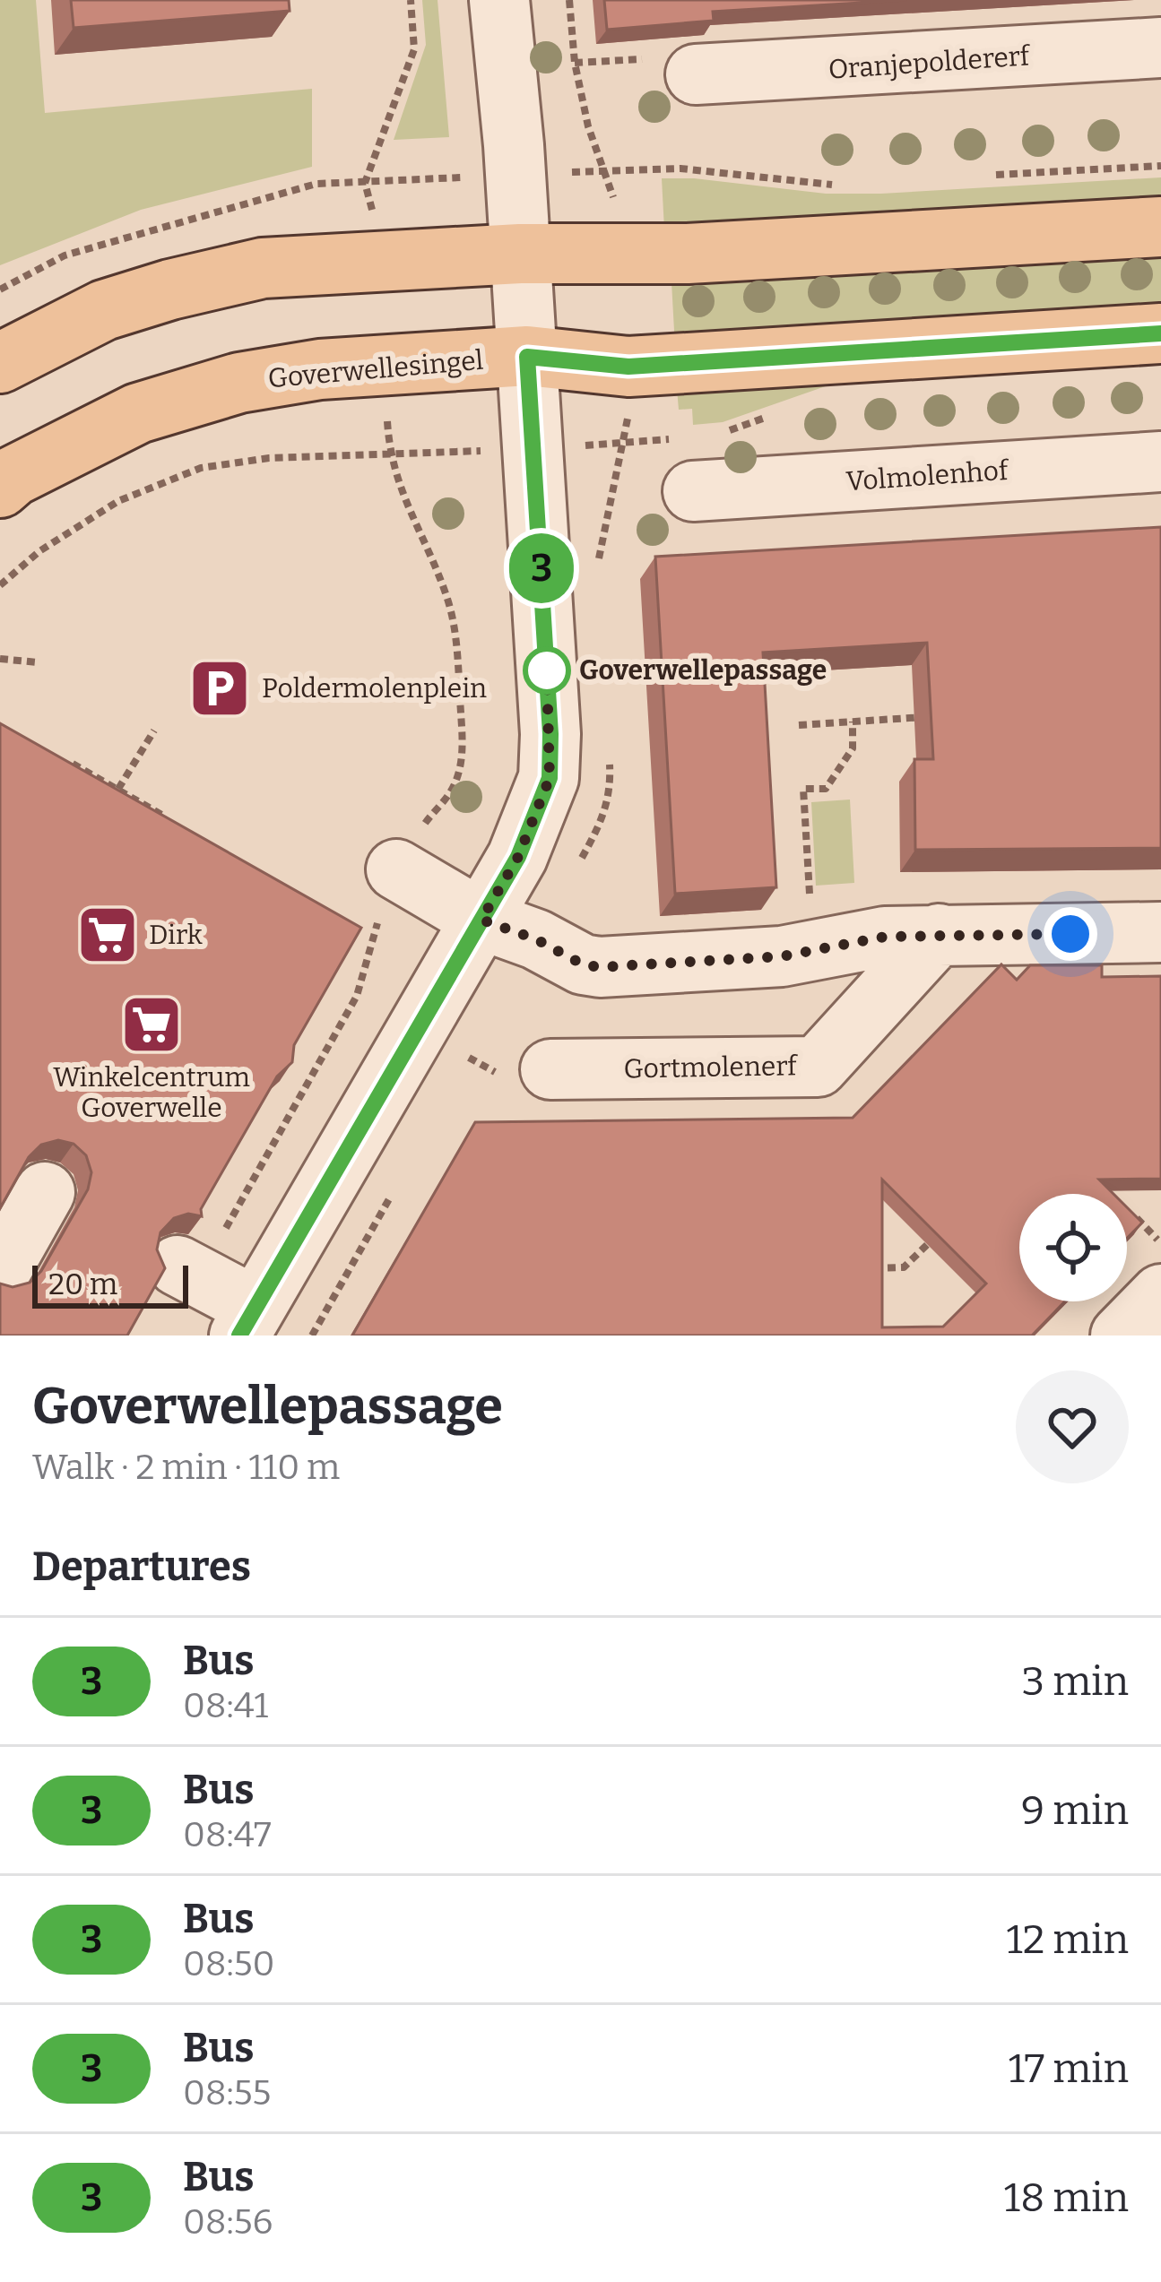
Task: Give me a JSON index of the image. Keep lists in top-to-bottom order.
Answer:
{
  "streets": {
    "main road": ["Goverwellesingel"],
    "street": ["Oranjepoldererf", "Volmolenhof", "Gortmolenerf"]
  },
  "places": {
    "other": ["Goverwellepassage"],
    "parking": ["Poldermolenplein"],
    "supermarket": ["Dirk", "Winkelcentrum Goverwelle"]
  },
  "lines": ["bus line 3"],
  "scale_bar": "20 m",
  "page": {
    "on_map": "3",
    "scale": "20 m",
    "heading": [
      ["Goverwellepassage", "Walk · 2 min · 110 m"],
      "Departures"
    ],
    "list": [
      {
        "mark": "3",
        "name": "Bus",
        "note": "08:41",
        "value": "3 min"
      },
      {
        "mark": "3",
        "name": "Bus",
        "note": "08:47",
        "value": "9 min"
      },
      {
        "mark": "3",
        "name": "Bus",
        "note": "08:50",
        "value": "12 min"
      },
      {
        "mark": "3",
        "name": "Bus",
        "note": "08:55",
        "value": "17 min"
      },
      {
        "mark": "3",
        "name": "Bus",
        "note": "08:56",
        "value": "18 min"
      }
    ]
  }
}
